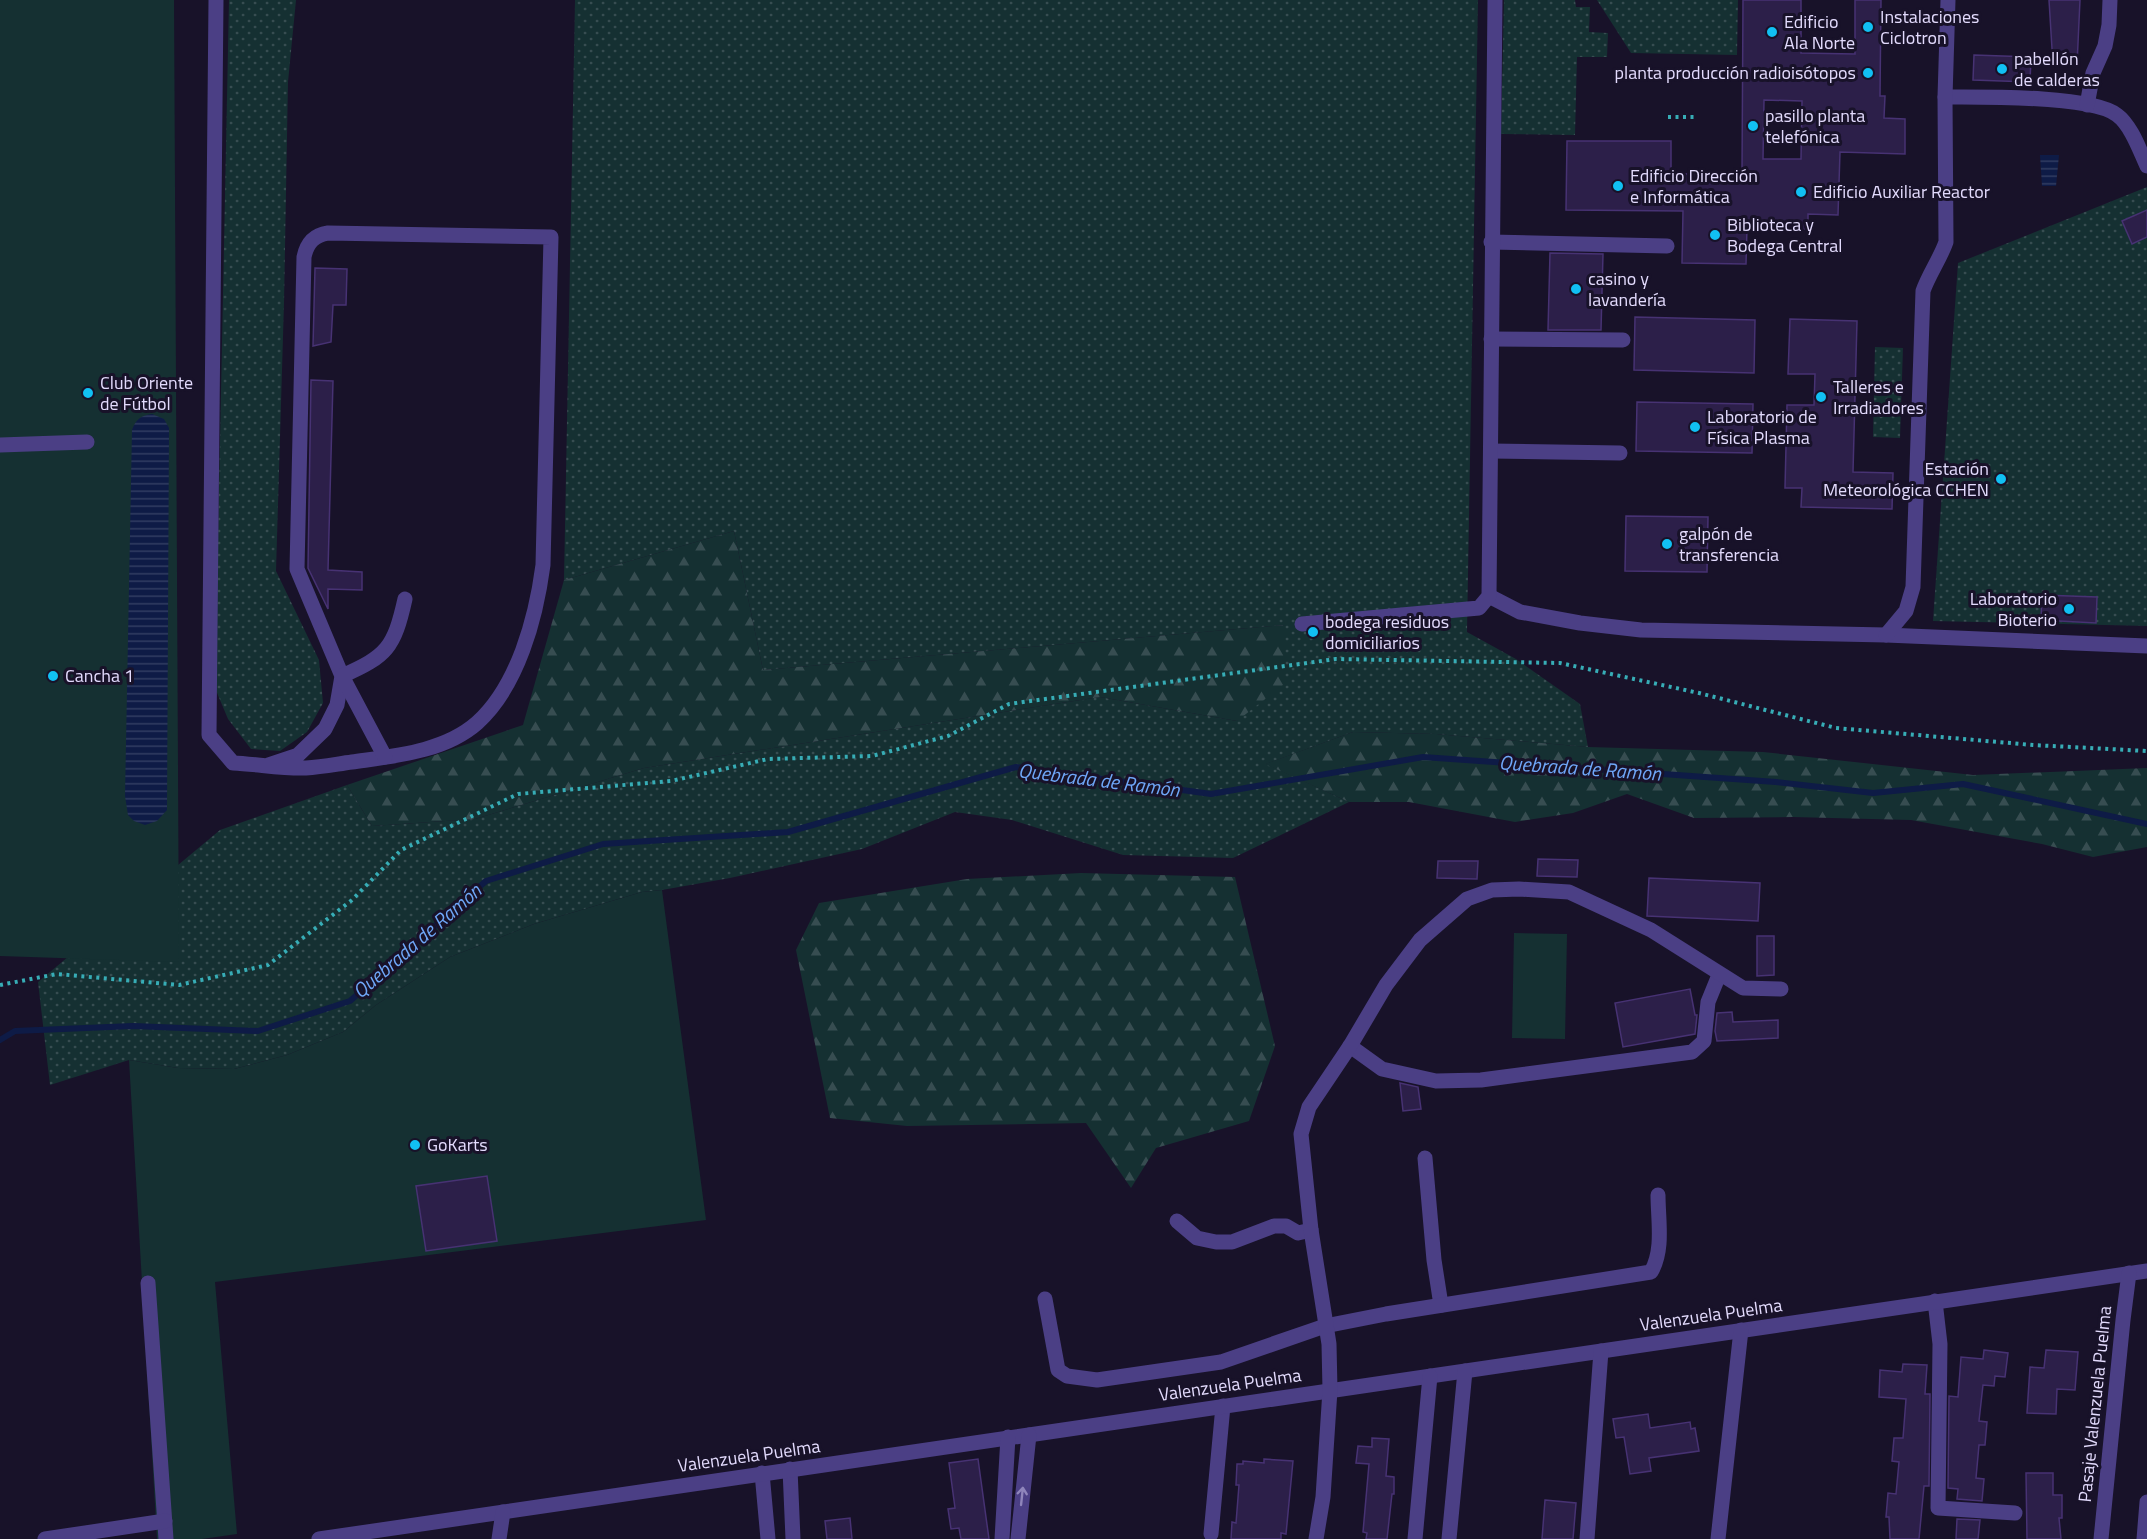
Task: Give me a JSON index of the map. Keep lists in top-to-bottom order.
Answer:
{
  "streets": {
    "street": ["Valenzuela Puelma", "Pasaje Valenzuela Puelma"]
  },
  "crossings": [
    ["Valenzuela Puelma", "Pasaje Valenzuela Puelma"]
  ],
  "water": ["Quebrada de Ramón"],
  "places": [
    "Instalaciones Ciclotron",
    "Edificio Ala Norte",
    "pabellón de calderas",
    "planta producción radioisótopos",
    "pasillo planta telefónica",
    "Edificio Dirección e Informática",
    "Edificio Auxiliar Reactor",
    "Biblioteca y Bodega Central",
    "casino y lavandería",
    "Club Oriente de Fútbol",
    "Talleres e Irradiadores",
    "Laboratorio de Física Plasma",
    "Estación Meteorológica CCHEN",
    "galpón de transferencia",
    "Laboratorio Bioterio",
    "bodega residuos domiciliarios",
    "Cancha 1",
    "GoKarts"
  ]
}
